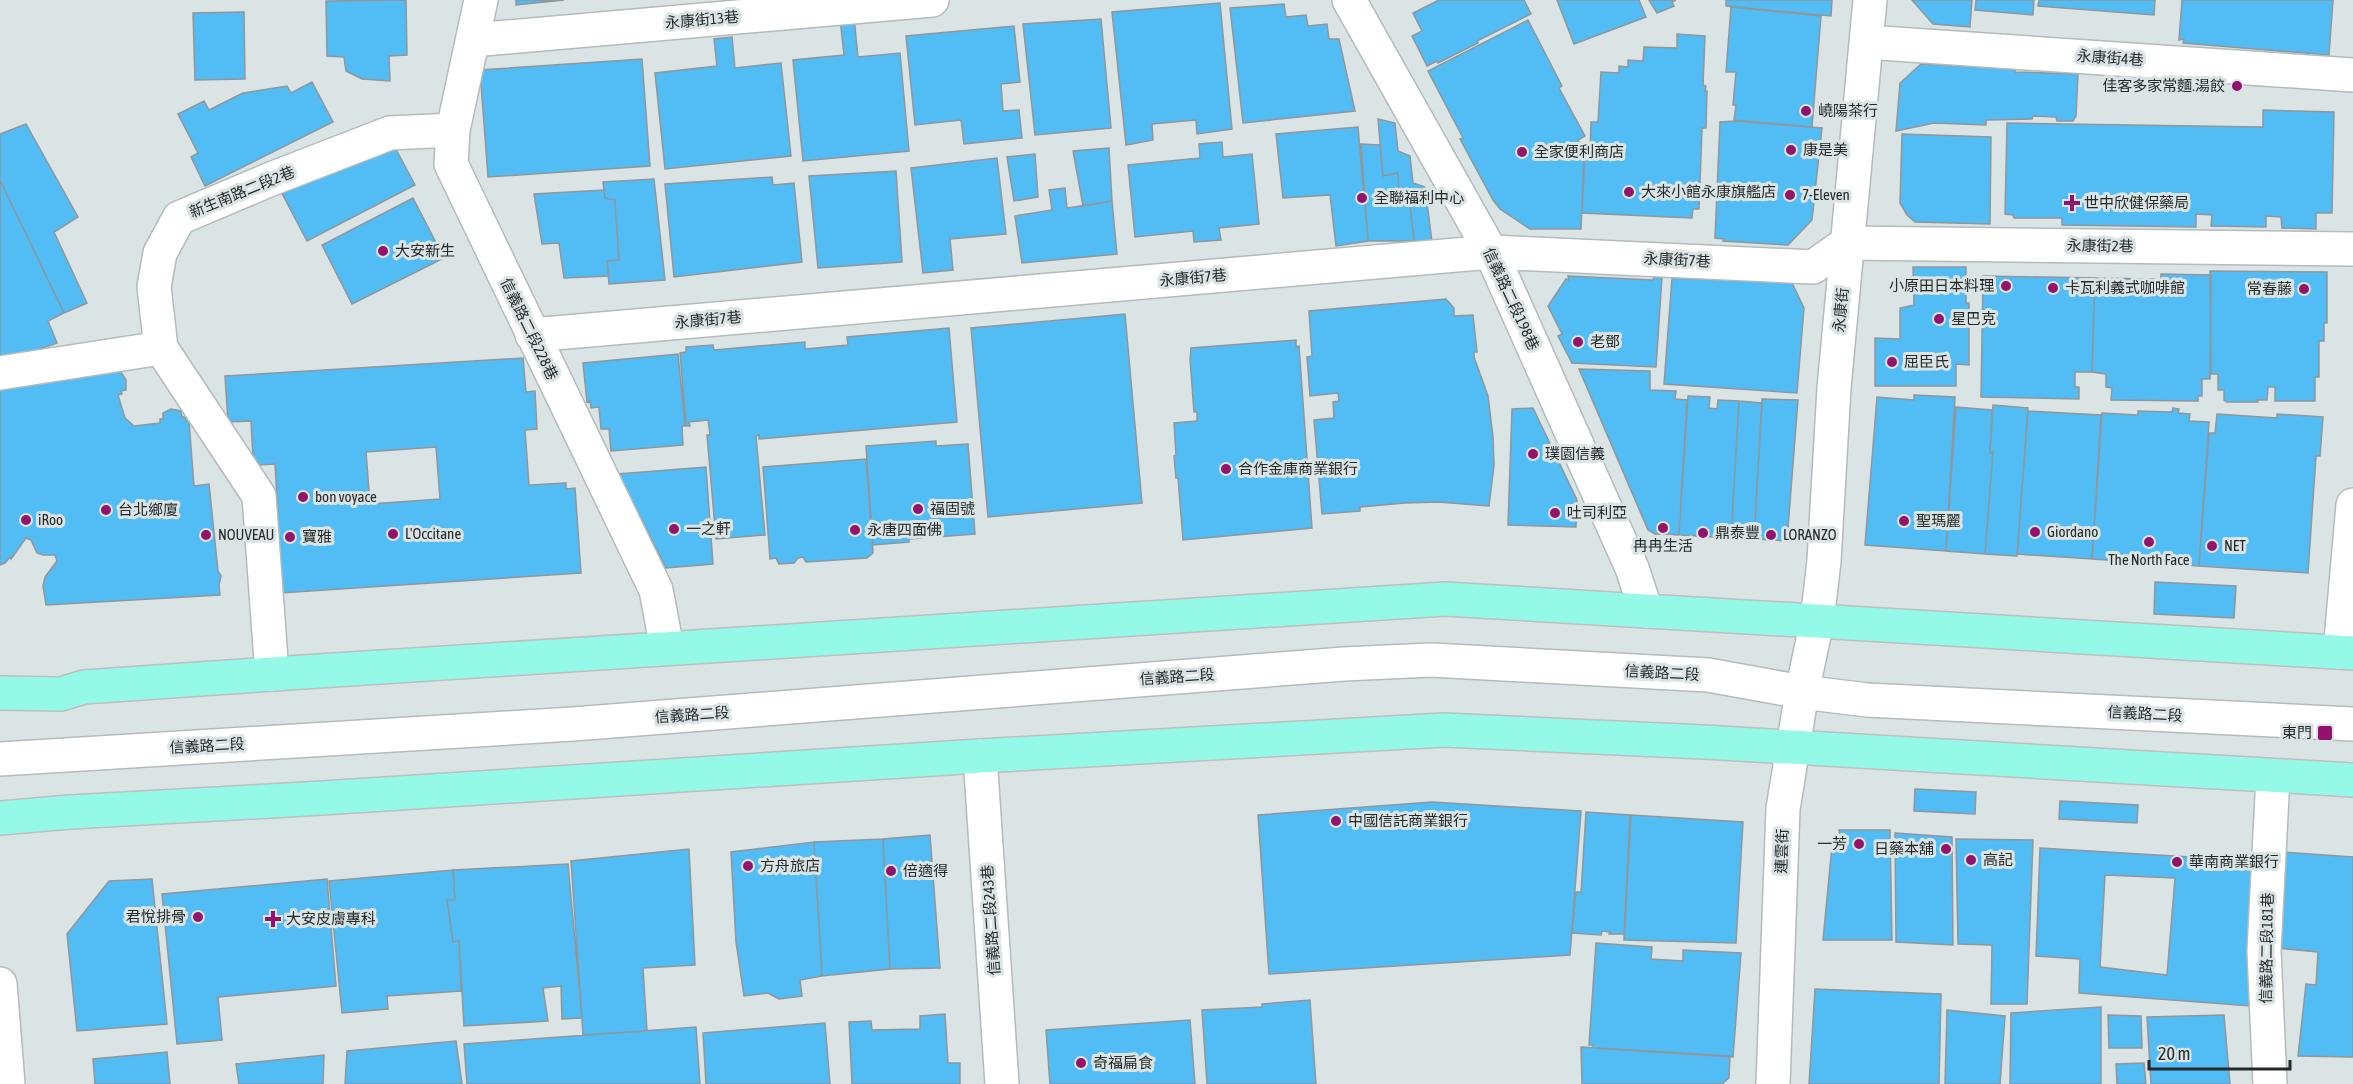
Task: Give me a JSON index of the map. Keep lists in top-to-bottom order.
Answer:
{
  "streets": {
    "street": [
      "永康街13巷",
      "永康街4巷",
      "新生南路二段2巷",
      "永康街2巷",
      "永康街7巷",
      "信義路二段198巷",
      "永康街",
      "信義路二段228巷",
      "信義路二段",
      "連雲街",
      "信義路二段243巷",
      "信義路二段181巷"
    ]
  },
  "crossings": [
    ["永康街13巷", "信義路二段228巷"],
    ["永康街4巷", "永康街"],
    ["新生南路二段2巷", "信義路二段228巷"],
    ["永康街2巷", "永康街7巷"],
    ["永康街2巷", "永康街"],
    ["永康街7巷", "信義路二段198巷"],
    ["永康街7巷", "永康街"],
    ["永康街7巷", "信義路二段228巷"],
    ["永康街", "連雲街"],
    ["信義路二段", "連雲街"]
  ],
  "places": {
    "other": [
      "佳客多家常麵.湯餃",
      "嶢陽茶行",
      "康是美",
      "全家便利商店",
      "大來小館永康旗艦店",
      "7-Eleven",
      "全聯福利中心",
      "大安新生",
      "小原田日本料理",
      "卡瓦利義式咖啡館",
      "常春藤",
      "星巴克",
      "老鄧",
      "屈臣氏",
      "璞園信義",
      "合作金庫商業銀行",
      "bon voyace",
      "福固號",
      "台北鄉廈",
      "吐司利亞",
      "iRoo",
      "聖瑪麗",
      "冉冉生活",
      "一之軒",
      "永唐四面佛",
      "Giordano",
      "鼎泰豐",
      "L'Occitane",
      "NOUVEAU",
      "LORANZO",
      "寶雅",
      "The North Face",
      "NET",
      "中國信託商業銀行",
      "一芳",
      "日藥本舖",
      "高記",
      "華南商業銀行",
      "方舟旅店",
      "倍適得",
      "君悅排骨",
      "奇福扁食"
    ],
    "health": ["世中欣健保藥局", "大安皮膚專科"],
    "transit": ["東門"]
  },
  "scale_bar": "20 m"
}
